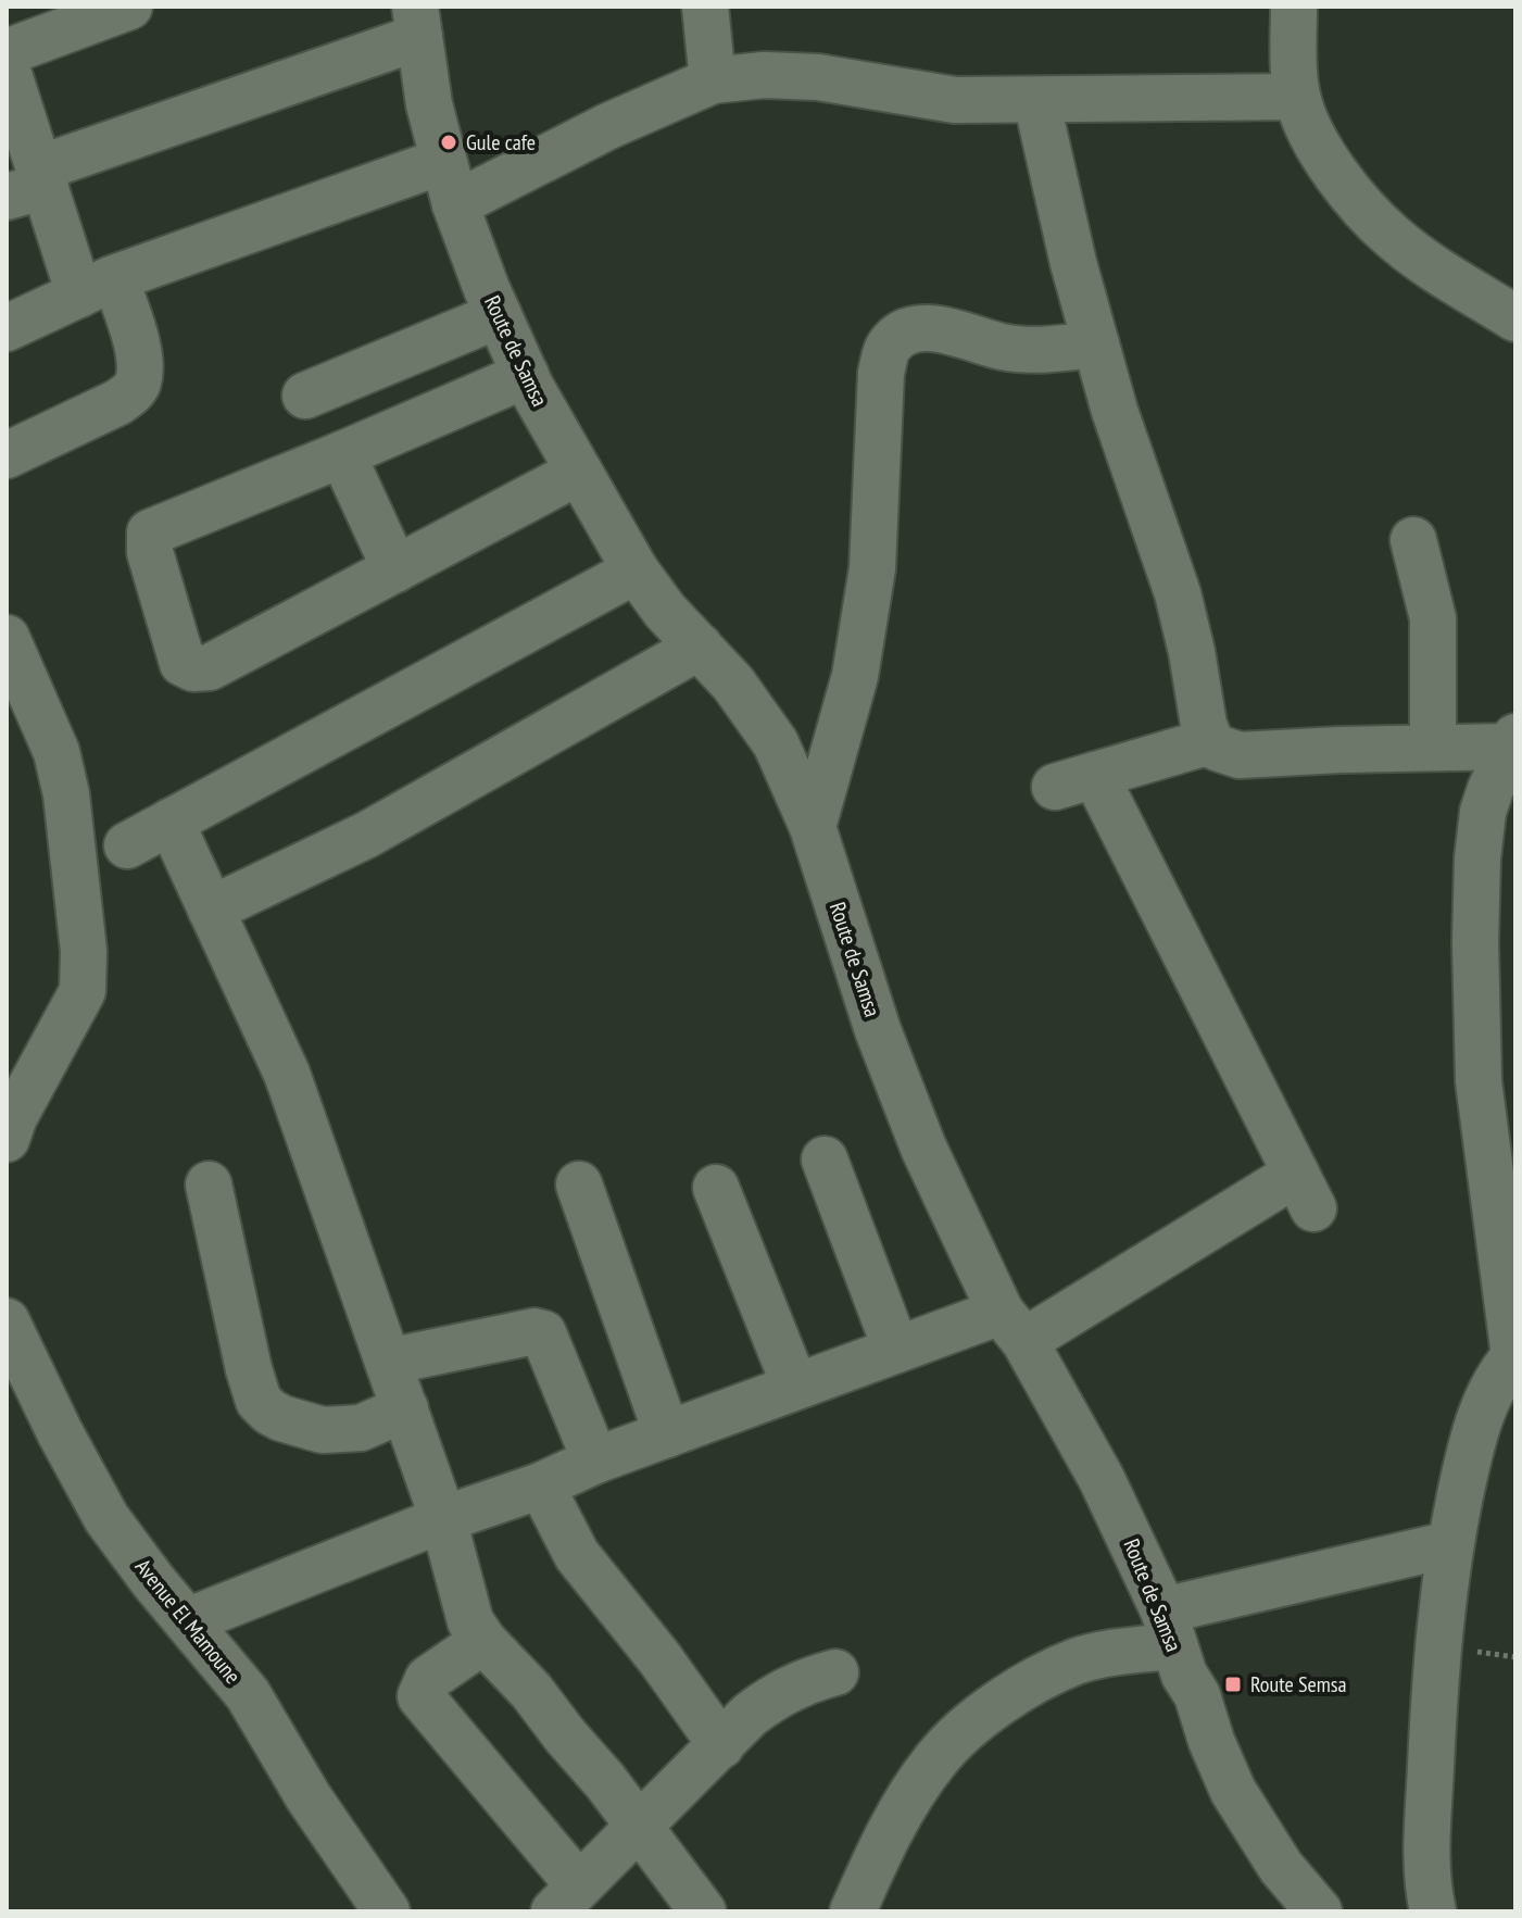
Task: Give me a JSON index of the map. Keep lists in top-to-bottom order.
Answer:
{
  "streets": {
    "street": ["Route de Samsa", "Avenue El Mamoune"]
  },
  "places": {
    "other": ["Gule cafe"],
    "transit": ["Route Semsa"]
  }
}
